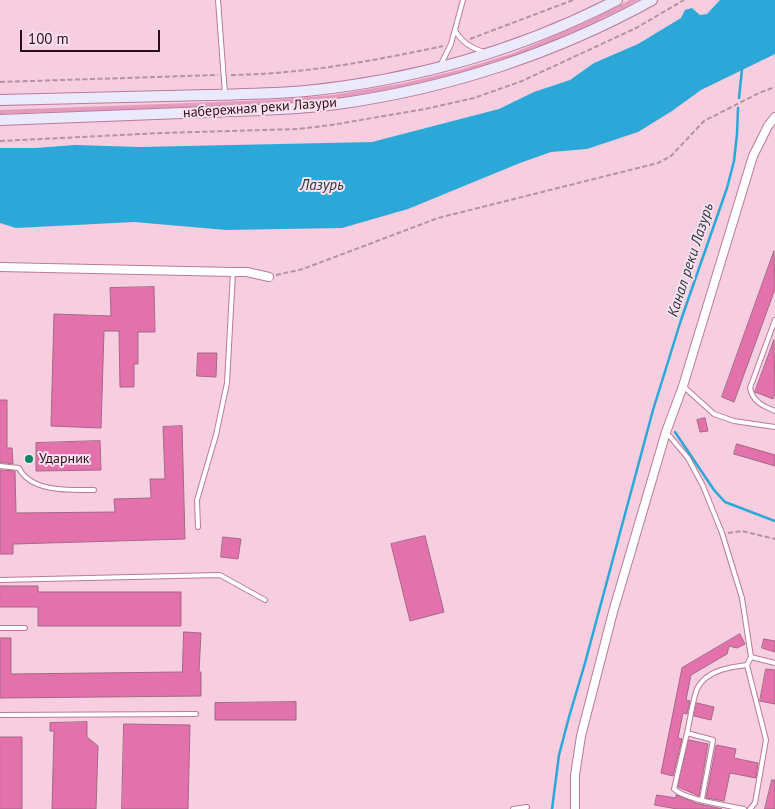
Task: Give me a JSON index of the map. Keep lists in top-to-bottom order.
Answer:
{
  "streets": {
    "main road": ["набережная реки Лазури"]
  },
  "water": ["Лазурь", "Канал реки Лазурь"],
  "places": ["Ударник"],
  "scale_bar": "100 m"
}
